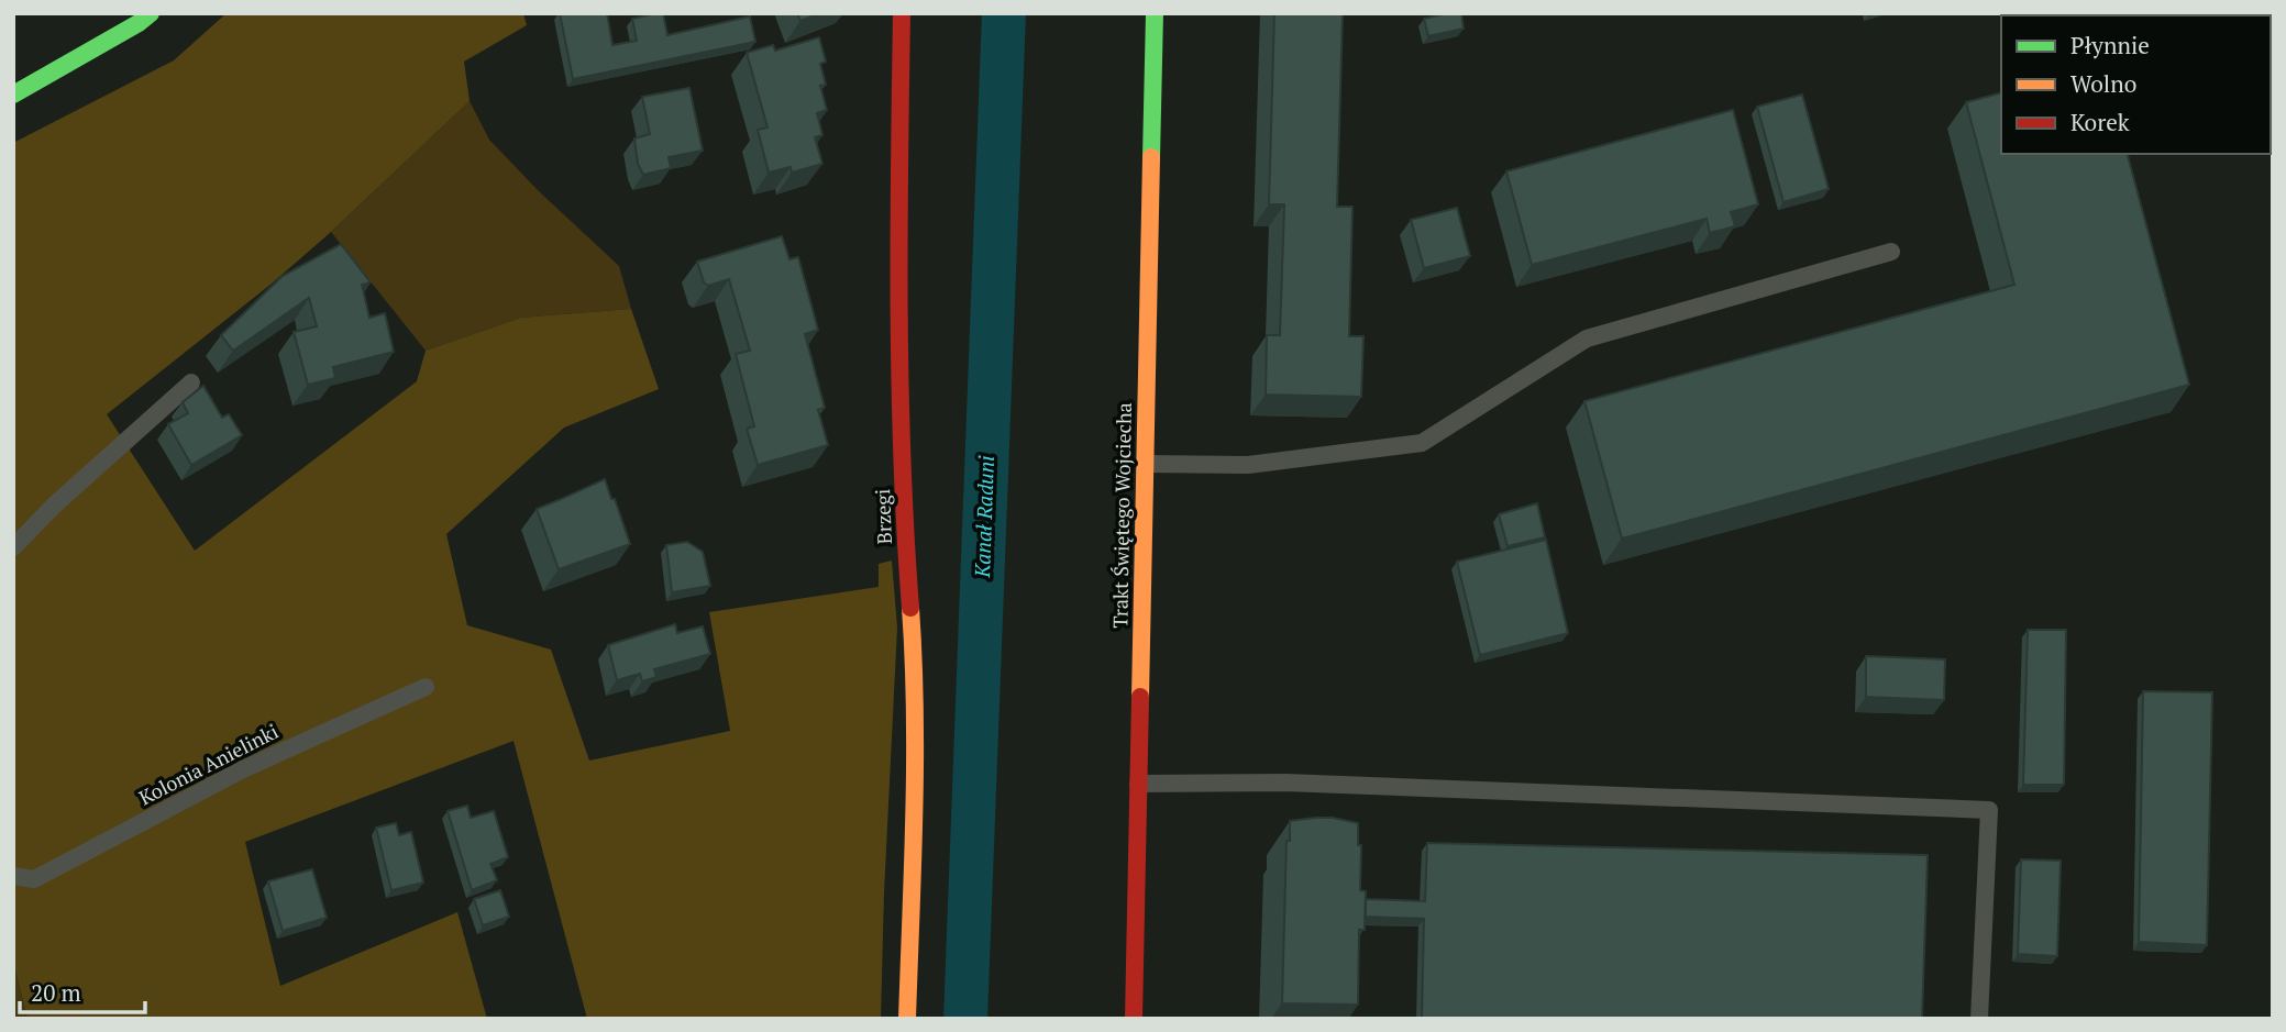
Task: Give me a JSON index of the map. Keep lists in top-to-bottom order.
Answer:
{
  "streets": {
    "street": ["Trakt Świętego Wojciecha", "Brzegi"],
    "lane": ["Kolonia Anielinki"]
  },
  "water": ["Kanał Raduni"],
  "legend": ["Płynnie", "Wolno", "Korek"],
  "scale_bar": "20 m"
}
